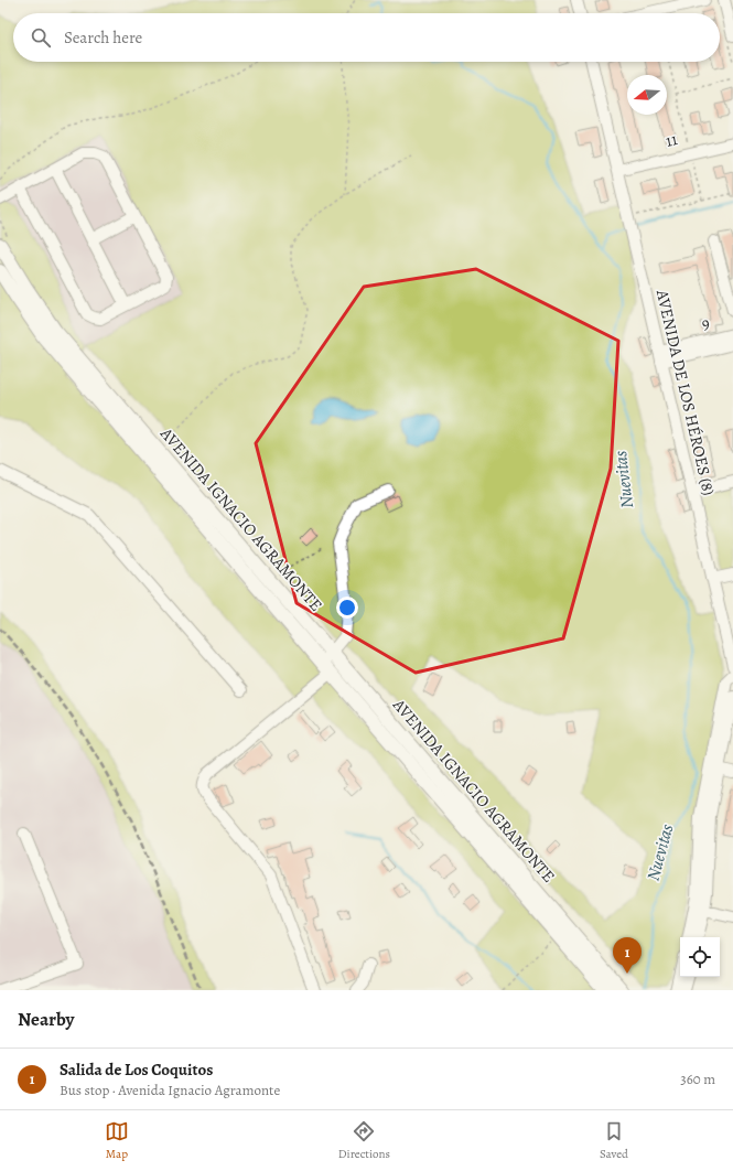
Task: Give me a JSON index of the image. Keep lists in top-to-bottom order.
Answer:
{
  "streets": {
    "main road": ["AVENIDA IGNACIO AGRAMONTE"],
    "street": ["11", "9", "AVENIDA DE LOS HÉROES (8)"]
  },
  "crossings": [
    ["11", "AVENIDA DE LOS HÉROES (8)"],
    ["9", "AVENIDA DE LOS HÉROES (8)"]
  ],
  "water": ["Nuevitas"],
  "north": "left",
  "page": {
    "search": "Search here",
    "pins": "1",
    "heading": "Nearby",
    "list": [
      {
        "mark": "1",
        "name": "Salida de Los Coquitos",
        "note": "Bus stop · Avenida Ignacio Agramonte",
        "value": "360 m"
      }
    ],
    "nav": ["Map", "Directions", "Saved"]
  }
}
